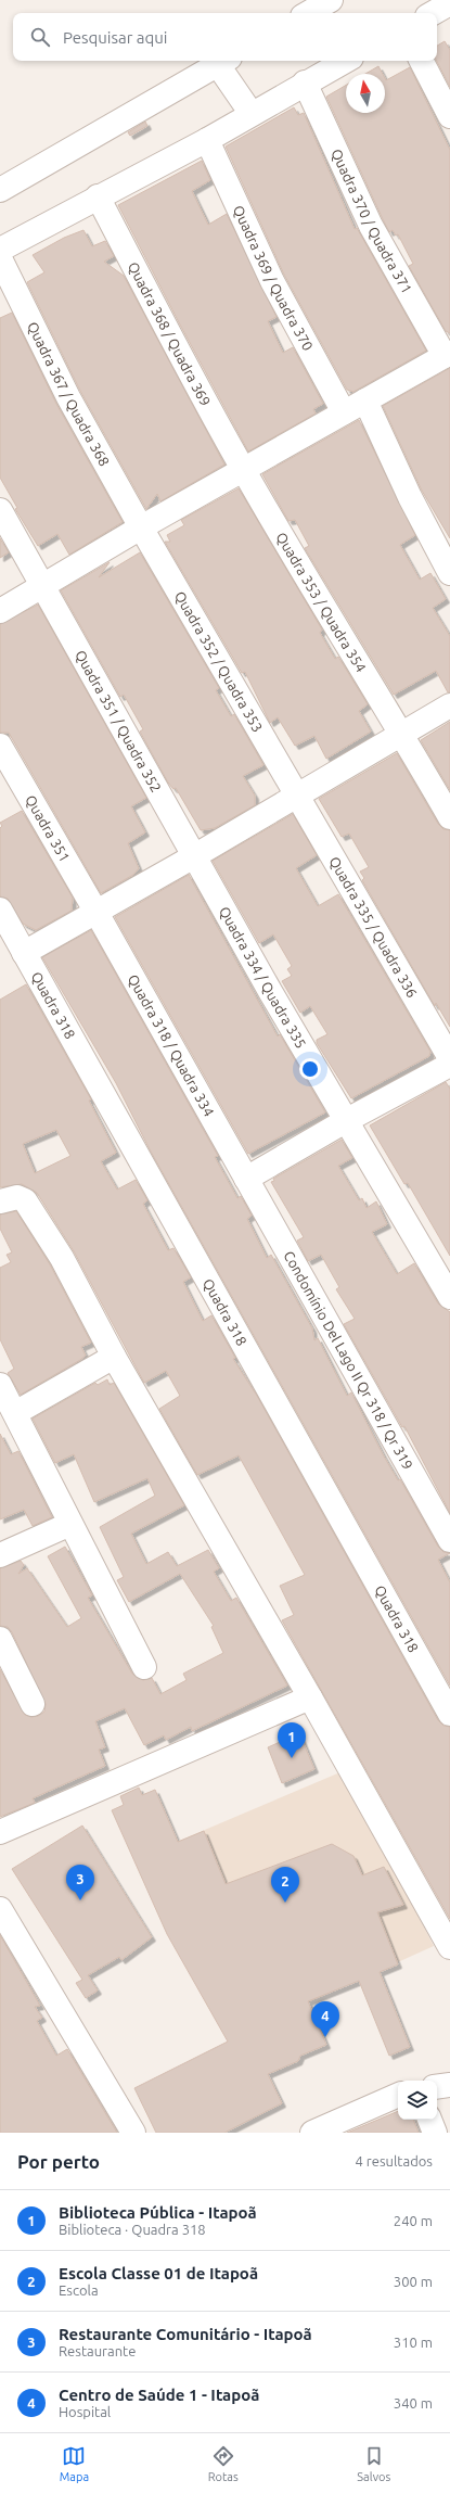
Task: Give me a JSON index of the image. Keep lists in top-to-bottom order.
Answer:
{
  "streets": {
    "street": [
      "Quadra 370 / Quadra 371",
      "Quadra 369 / Quadra 370",
      "Quadra 368 / Quadra 369",
      "Quadra 367 / Quadra 368",
      "Quadra 353 / Quadra 354",
      "Quadra 352 / Quadra 353",
      "Quadra 351 / Quadra 352",
      "Quadra 351",
      "Quadra 335 / Quadra 336",
      "Quadra 334 / Quadra 335",
      "Quadra 318",
      "Quadra 318 / Quadra 334",
      "Condomínio Del Lago II Qr 318 / Qr 319"
    ]
  },
  "crossings": [
    ["Quadra 368 / Quadra 369", "Quadra 353 / Quadra 354"],
    ["Quadra 367 / Quadra 368", "Quadra 352 / Quadra 353"],
    ["Quadra 352 / Quadra 353", "Quadra 335 / Quadra 336"],
    ["Quadra 351 / Quadra 352", "Quadra 334 / Quadra 335"],
    ["Quadra 351", "Quadra 318 / Quadra 334"],
    ["Quadra 318 / Quadra 334", "Condomínio Del Lago II Qr 318 / Qr 319"]
  ],
  "north": "top",
  "page": {
    "search": "Pesquisar aqui",
    "pins": [
      "1",
      "3",
      "2",
      "4"
    ],
    "heading": ["Por perto", "4 resultados"],
    "list": [
      {
        "mark": "1",
        "name": "Biblioteca Pública - Itapoã",
        "note": "Biblioteca · Quadra 318",
        "value": "240 m"
      },
      {
        "mark": "2",
        "name": "Escola Classe 01 de Itapoã",
        "note": "Escola",
        "value": "300 m"
      },
      {
        "mark": "3",
        "name": "Restaurante Comunitário - Itapoã",
        "note": "Restaurante",
        "value": "310 m"
      },
      {
        "mark": "4",
        "name": "Centro de Saúde 1 - Itapoã",
        "note": "Hospital",
        "value": "340 m"
      }
    ],
    "nav": ["Mapa", "Rotas", "Salvos"]
  }
}
